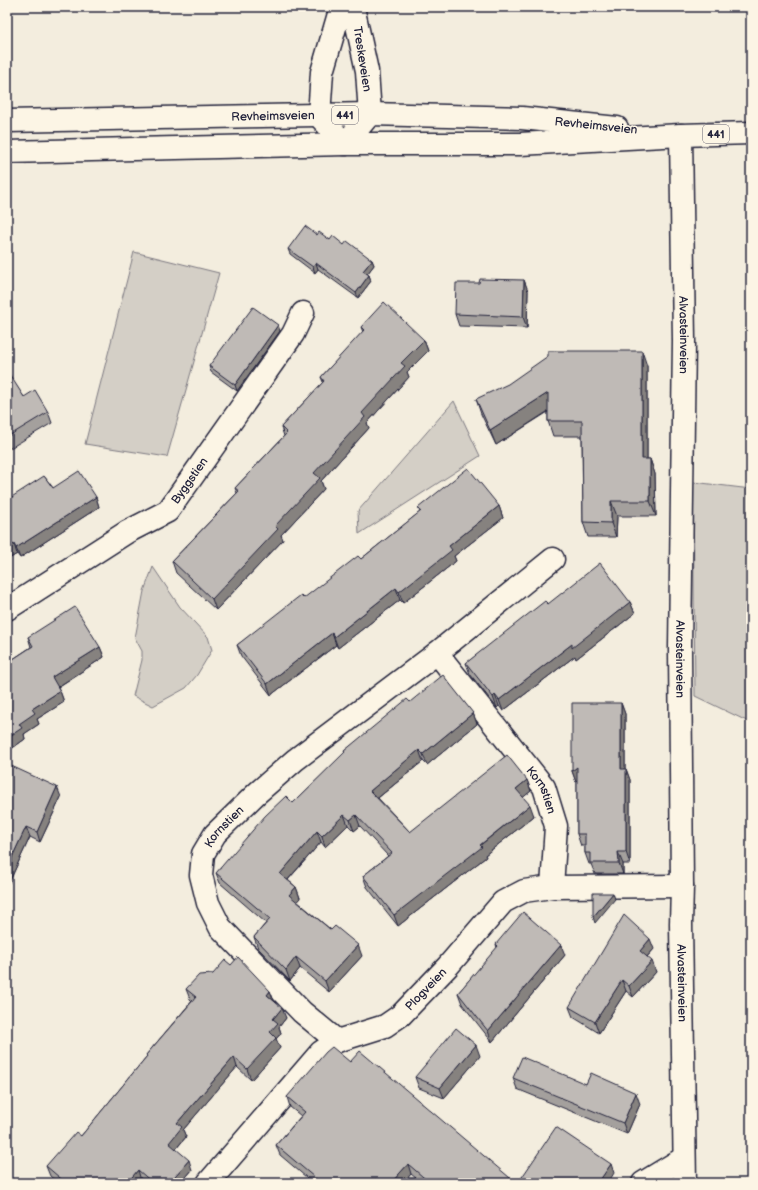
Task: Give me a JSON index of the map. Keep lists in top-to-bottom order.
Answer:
{
  "streets": {
    "street": [
      "Treskeveien",
      "441",
      "Revheimsveien",
      "Alvasteinveien",
      "Byggstien",
      "Kornstien",
      "Plogveien"
    ]
  },
  "crossings": [
    ["Treskeveien", "Revheimsveien"],
    ["Revheimsveien", "Alvasteinveien"],
    ["Alvasteinveien", "Plogveien"],
    ["Kornstien", "Plogveien"]
  ]
}
